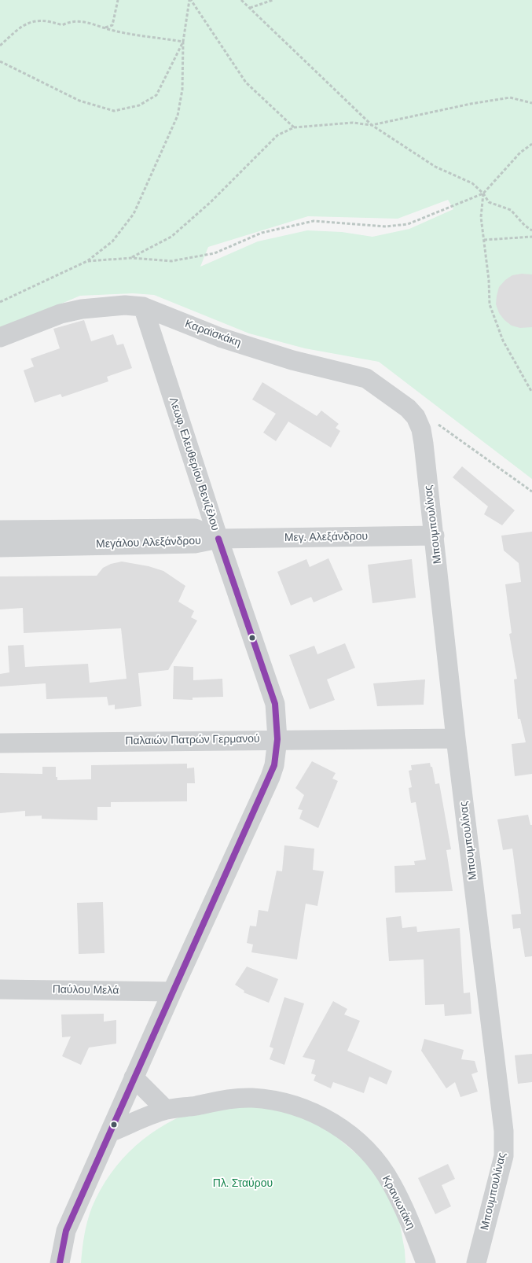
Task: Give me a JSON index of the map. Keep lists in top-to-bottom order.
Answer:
{
  "streets": {
    "street": [
      "Καραϊσκάκη",
      "Λεωφ. Ελευθερίου Βενιζέλου",
      "Μπουμπουλίνας",
      "Μεγ. Αλεξάνδρου",
      "Μεγάλου Αλεξάνδρου",
      "Παλαιών Πατρών Γερμανού",
      "Παύλου Μελά",
      "Κρανιωτάκη"
    ]
  },
  "crossings": [
    ["Καραϊσκάκη", "Λεωφ. Ελευθερίου Βενιζέλου"],
    ["Καραϊσκάκη", "Μπουμπουλίνας"],
    ["Λεωφ. Ελευθερίου Βενιζέλου", "Μεγ. Αλεξάνδρου"],
    ["Λεωφ. Ελευθερίου Βενιζέλου", "Μεγάλου Αλεξάνδρου"],
    ["Λεωφ. Ελευθερίου Βενιζέλου", "Παλαιών Πατρών Γερμανού"],
    ["Λεωφ. Ελευθερίου Βενιζέλου", "Παύλου Μελά"],
    ["Λεωφ. Ελευθερίου Βενιζέλου", "Κρανιωτάκη"],
    ["Μπουμπουλίνας", "Μεγ. Αλεξάνδρου"],
    ["Μπουμπουλίνας", "Παλαιών Πατρών Γερμανού"],
    ["Μεγ. Αλεξάνδρου", "Μεγάλου Αλεξάνδρου"]
  ],
  "parks": ["Πλ. Σταύρου"]
}
